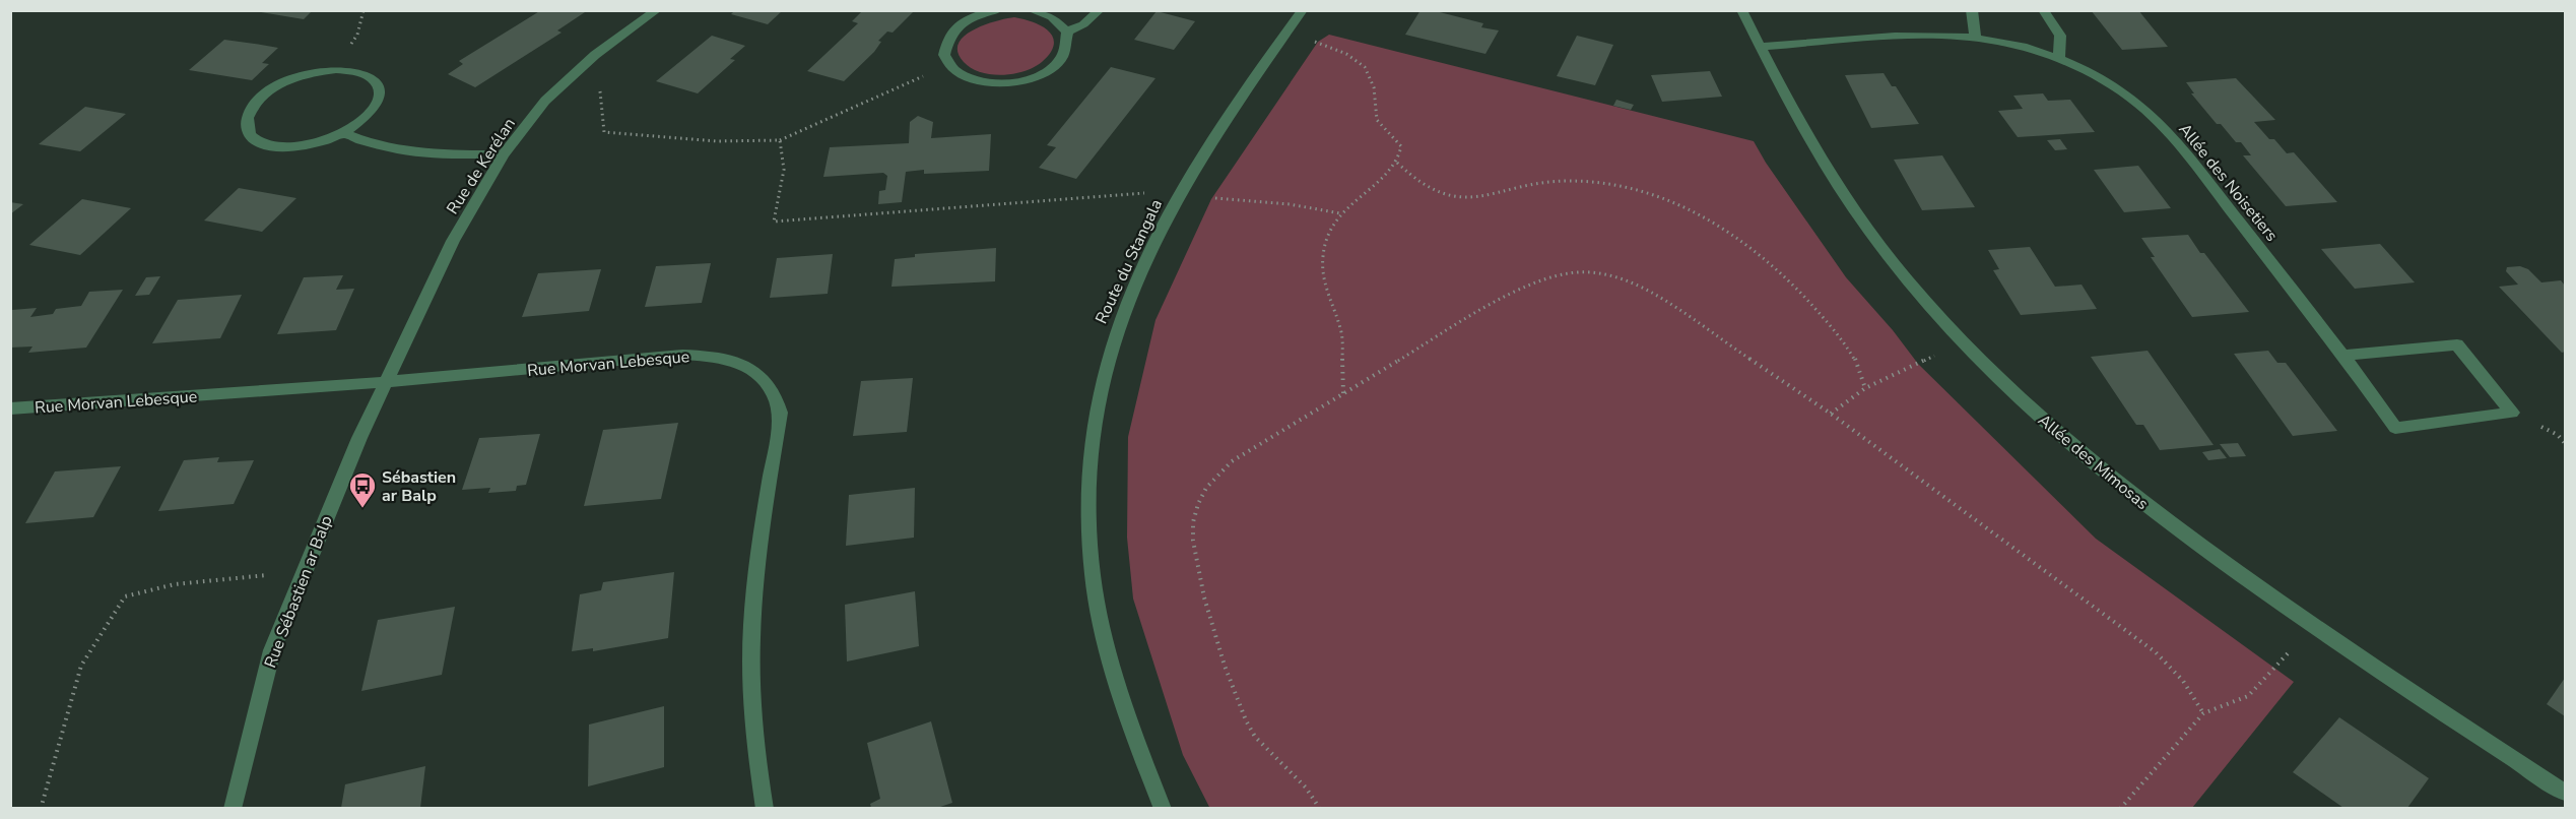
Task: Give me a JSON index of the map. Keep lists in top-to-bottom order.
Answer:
{
  "streets": {
    "street": [
      "Rue de Kerélan",
      "Allée des Noisetiers",
      "Route du Stangala",
      "Rue Morvan Lebesque",
      "Allée des Mimosas",
      "Rue Sébastien ar Balp"
    ]
  },
  "crossings": [
    ["Rue de Kerélan", "Rue Morvan Lebesque"],
    ["Rue de Kerélan", "Rue Sébastien ar Balp"],
    ["Allée des Noisetiers", "Allée des Mimosas"],
    ["Rue Morvan Lebesque", "Rue Sébastien ar Balp"]
  ],
  "places": {
    "bus stop": ["Sébastien ar Balp"]
  }
}
